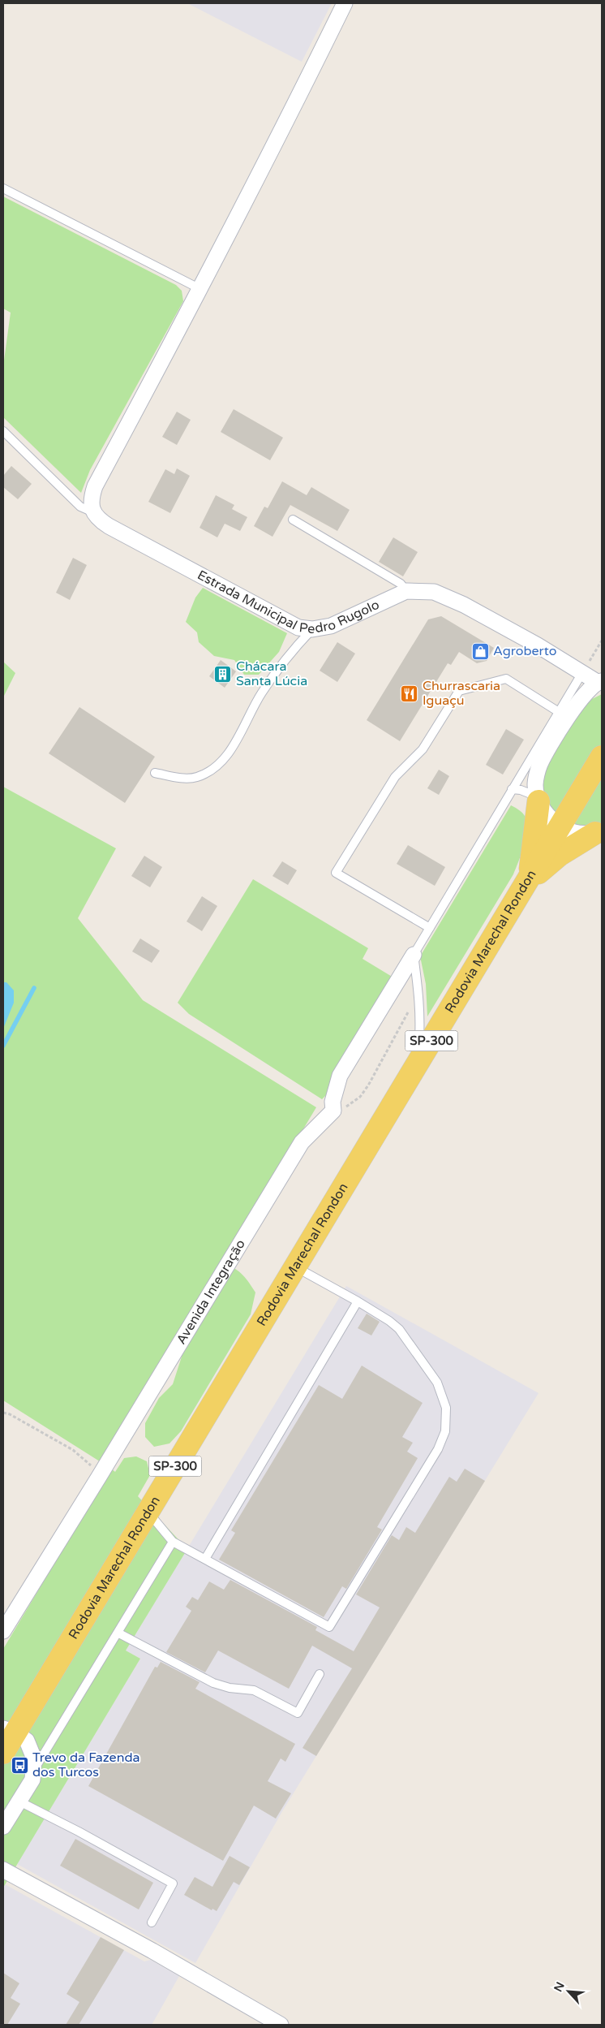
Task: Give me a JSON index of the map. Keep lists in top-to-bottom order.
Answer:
{
  "streets": {
    "main road": ["Rodovia Marechal Rondon", "SP-300"],
    "street": ["Estrada Municipal Pedro Rugolo", "Avenida Integração"]
  },
  "places": {
    "shop": ["Agroberto"],
    "building": ["Chácara Santa Lúcia"],
    "restaurant": ["Churrascaria Iguaçu"],
    "bus stop": ["Trevo da Fazenda dos Turcos"]
  },
  "north": "top left"
}
